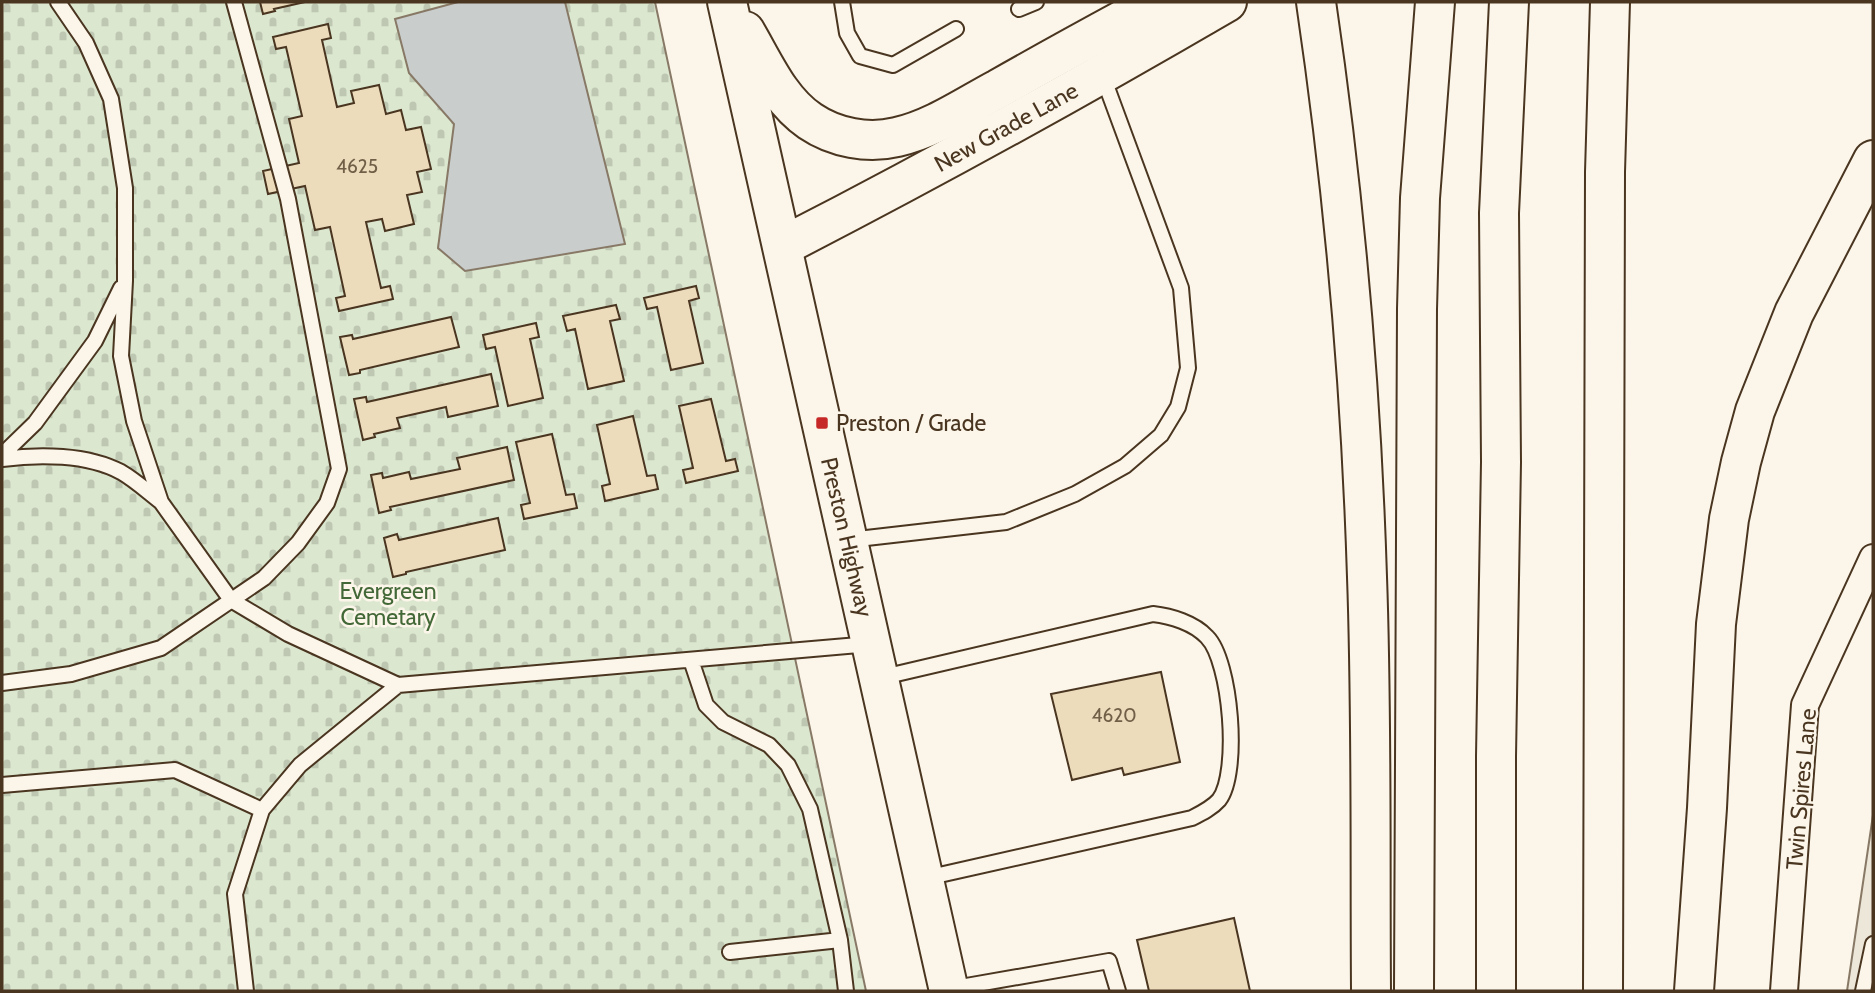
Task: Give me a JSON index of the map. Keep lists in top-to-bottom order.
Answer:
{
  "streets": {
    "main road": ["New Grade Lane", "Preston Highway"],
    "street": ["Twin Spires Lane"]
  },
  "crossings": [
    ["New Grade Lane", "Preston Highway"]
  ],
  "parks": ["Evergreen Cemetary"],
  "places": {
    "transit": ["Preston / Grade"]
  },
  "house_numbers": ["4625", "4620"]
}
